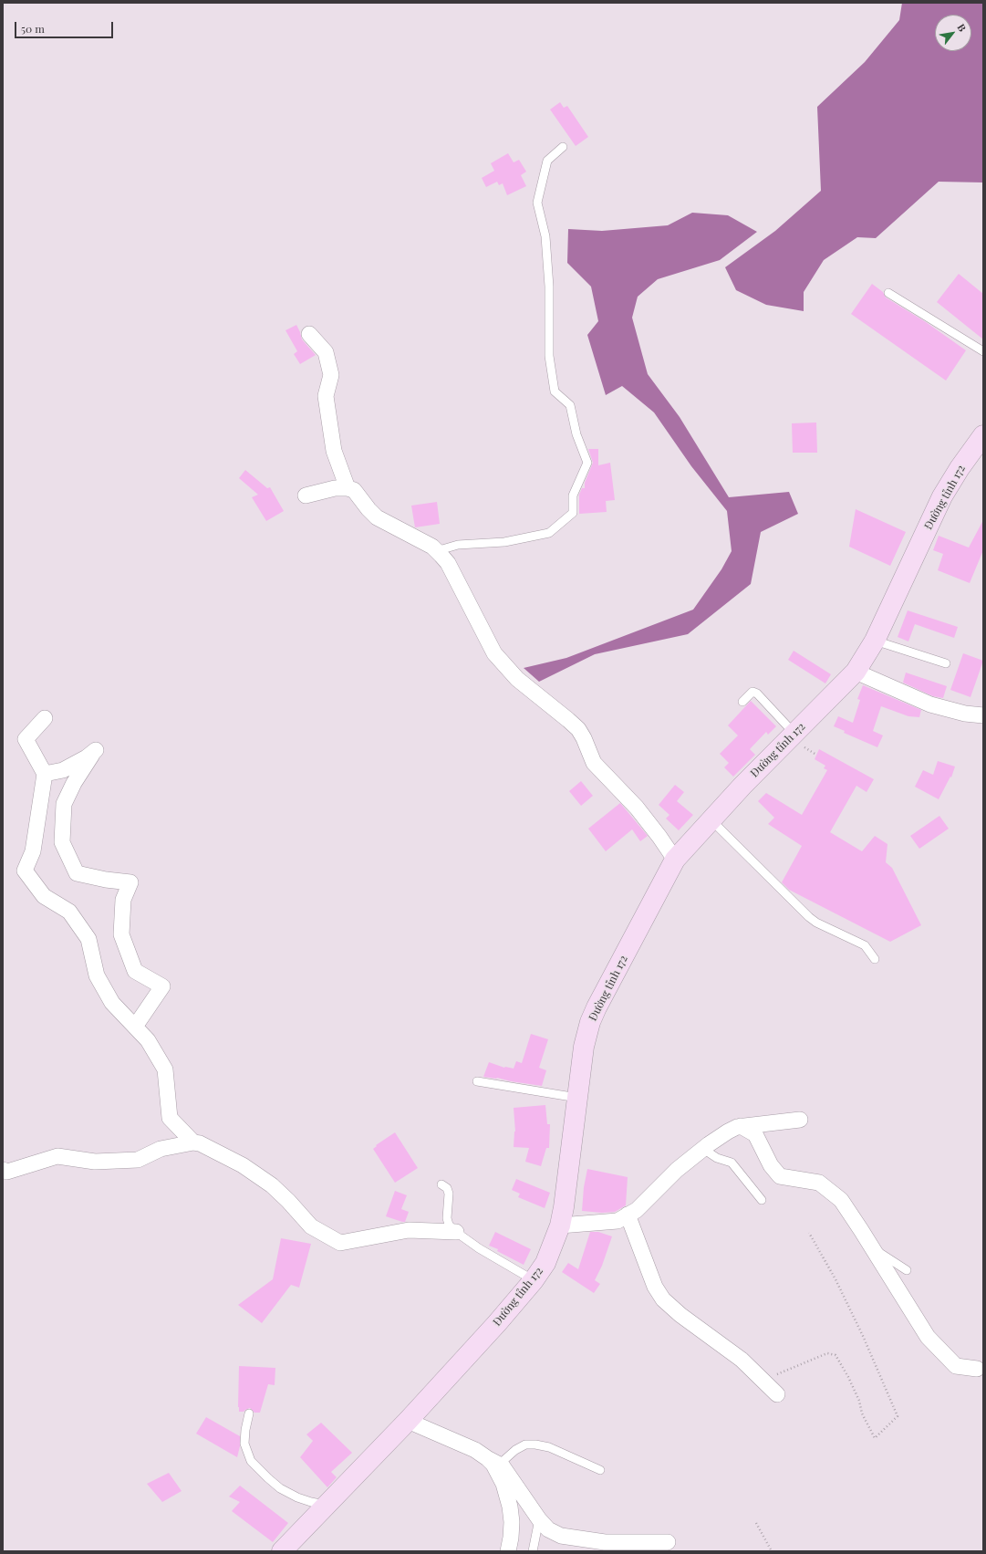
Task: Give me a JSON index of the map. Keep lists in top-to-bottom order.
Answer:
{
  "streets": {
    "main road": ["Đường tỉnh 172"]
  },
  "scale_bar": "50 m",
  "north": "top right"
}
